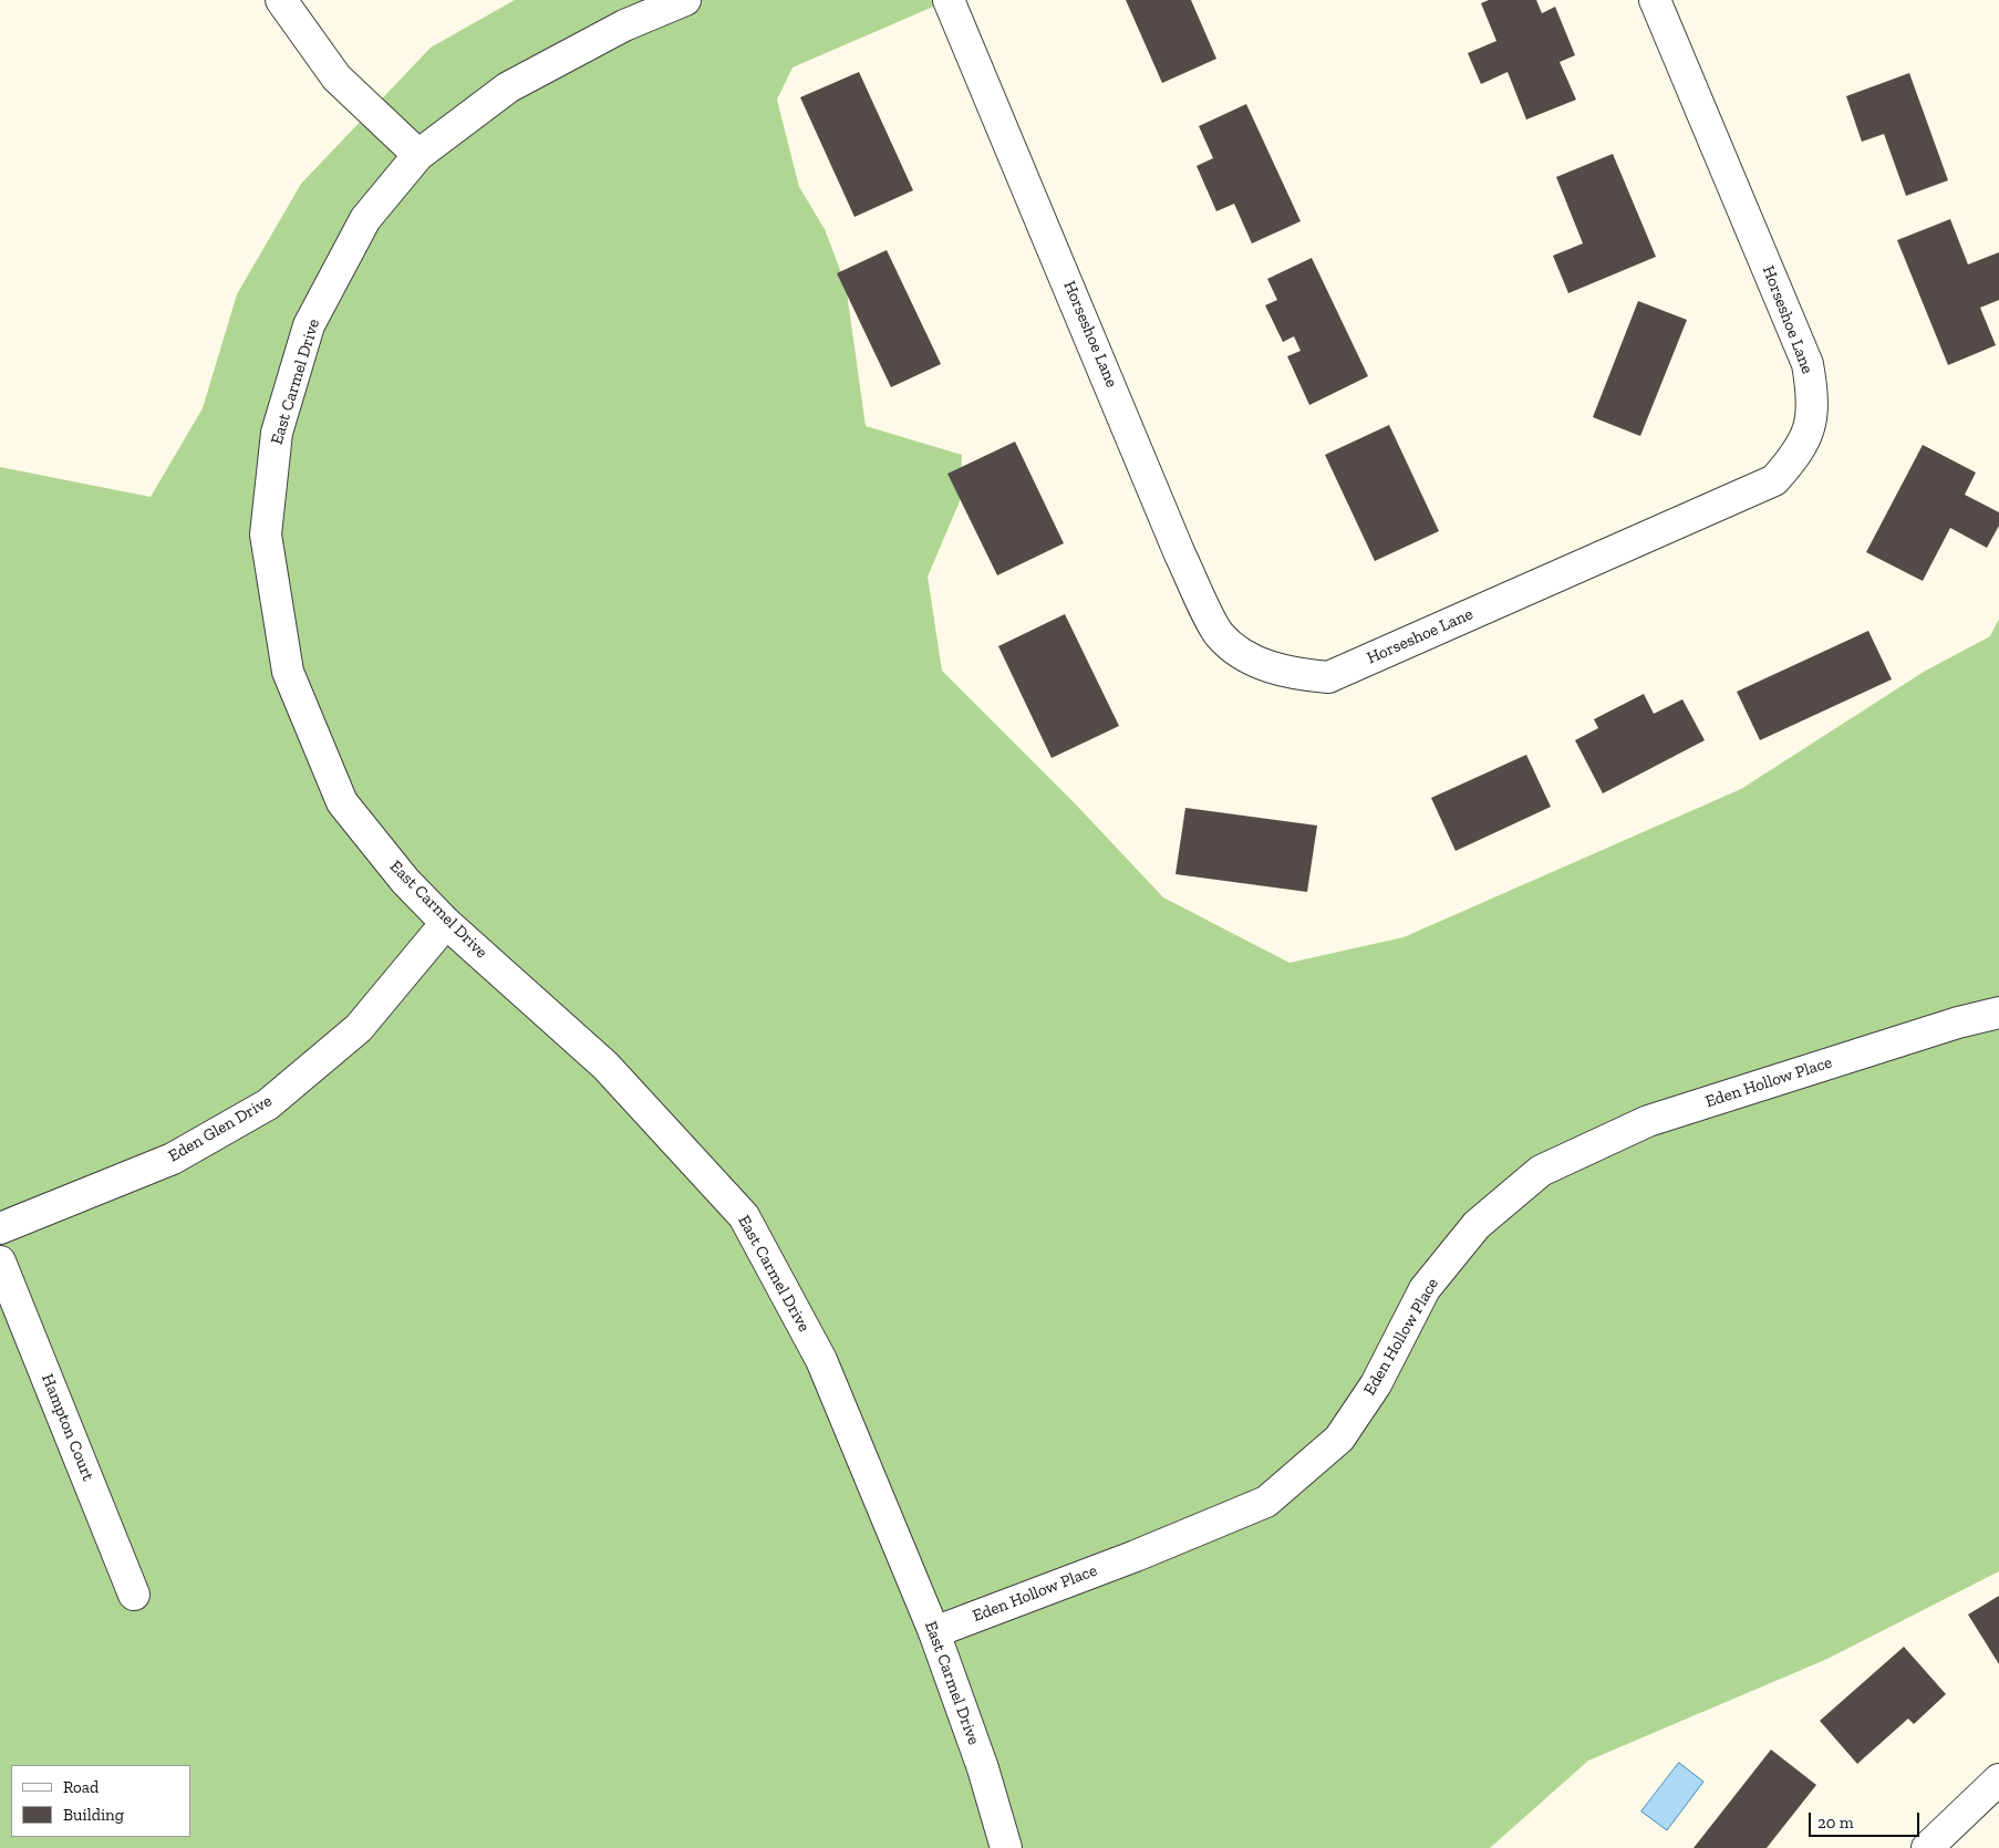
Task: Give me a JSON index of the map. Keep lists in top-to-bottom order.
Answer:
{
  "streets": {
    "street": [
      "Horseshoe Lane",
      "East Carmel Drive",
      "Eden Hollow Place",
      "Eden Glen Drive",
      "Hampton Court"
    ]
  },
  "crossings": [
    ["East Carmel Drive", "Eden Hollow Place"],
    ["East Carmel Drive", "Eden Glen Drive"]
  ],
  "legend": ["Road", "Building"],
  "scale_bar": "20 m"
}
